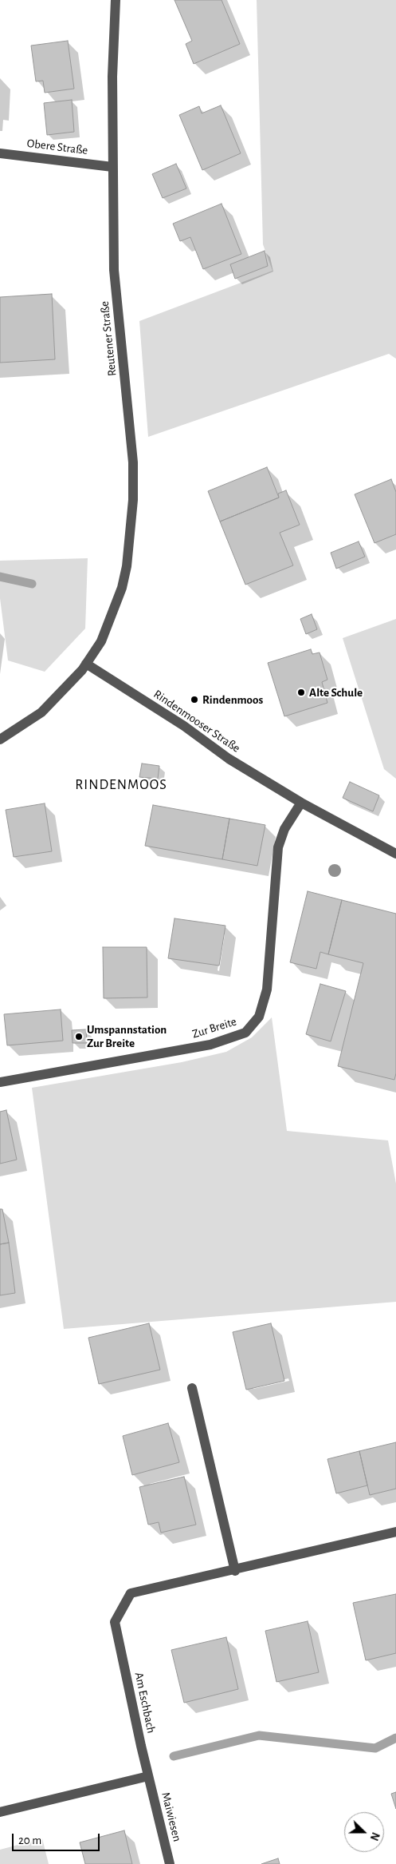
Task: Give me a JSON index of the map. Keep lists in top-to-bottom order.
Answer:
{
  "streets": {
    "street": [
      "Obere Straße",
      "Reutener Straße",
      "Rindenmooser Straße",
      "Zur Breite",
      "Am Eschbach",
      "Maiwiesen"
    ]
  },
  "crossings": [
    ["Obere Straße", "Reutener Straße"],
    ["Reutener Straße", "Rindenmooser Straße"],
    ["Rindenmooser Straße", "Zur Breite"],
    ["Am Eschbach", "Maiwiesen"]
  ],
  "districts": ["RINDENMOOS"],
  "places": ["Alte Schule", "Rindenmoos", "Umspannstation Zur Breite"],
  "scale_bar": "20 m",
  "north": "right"
}
